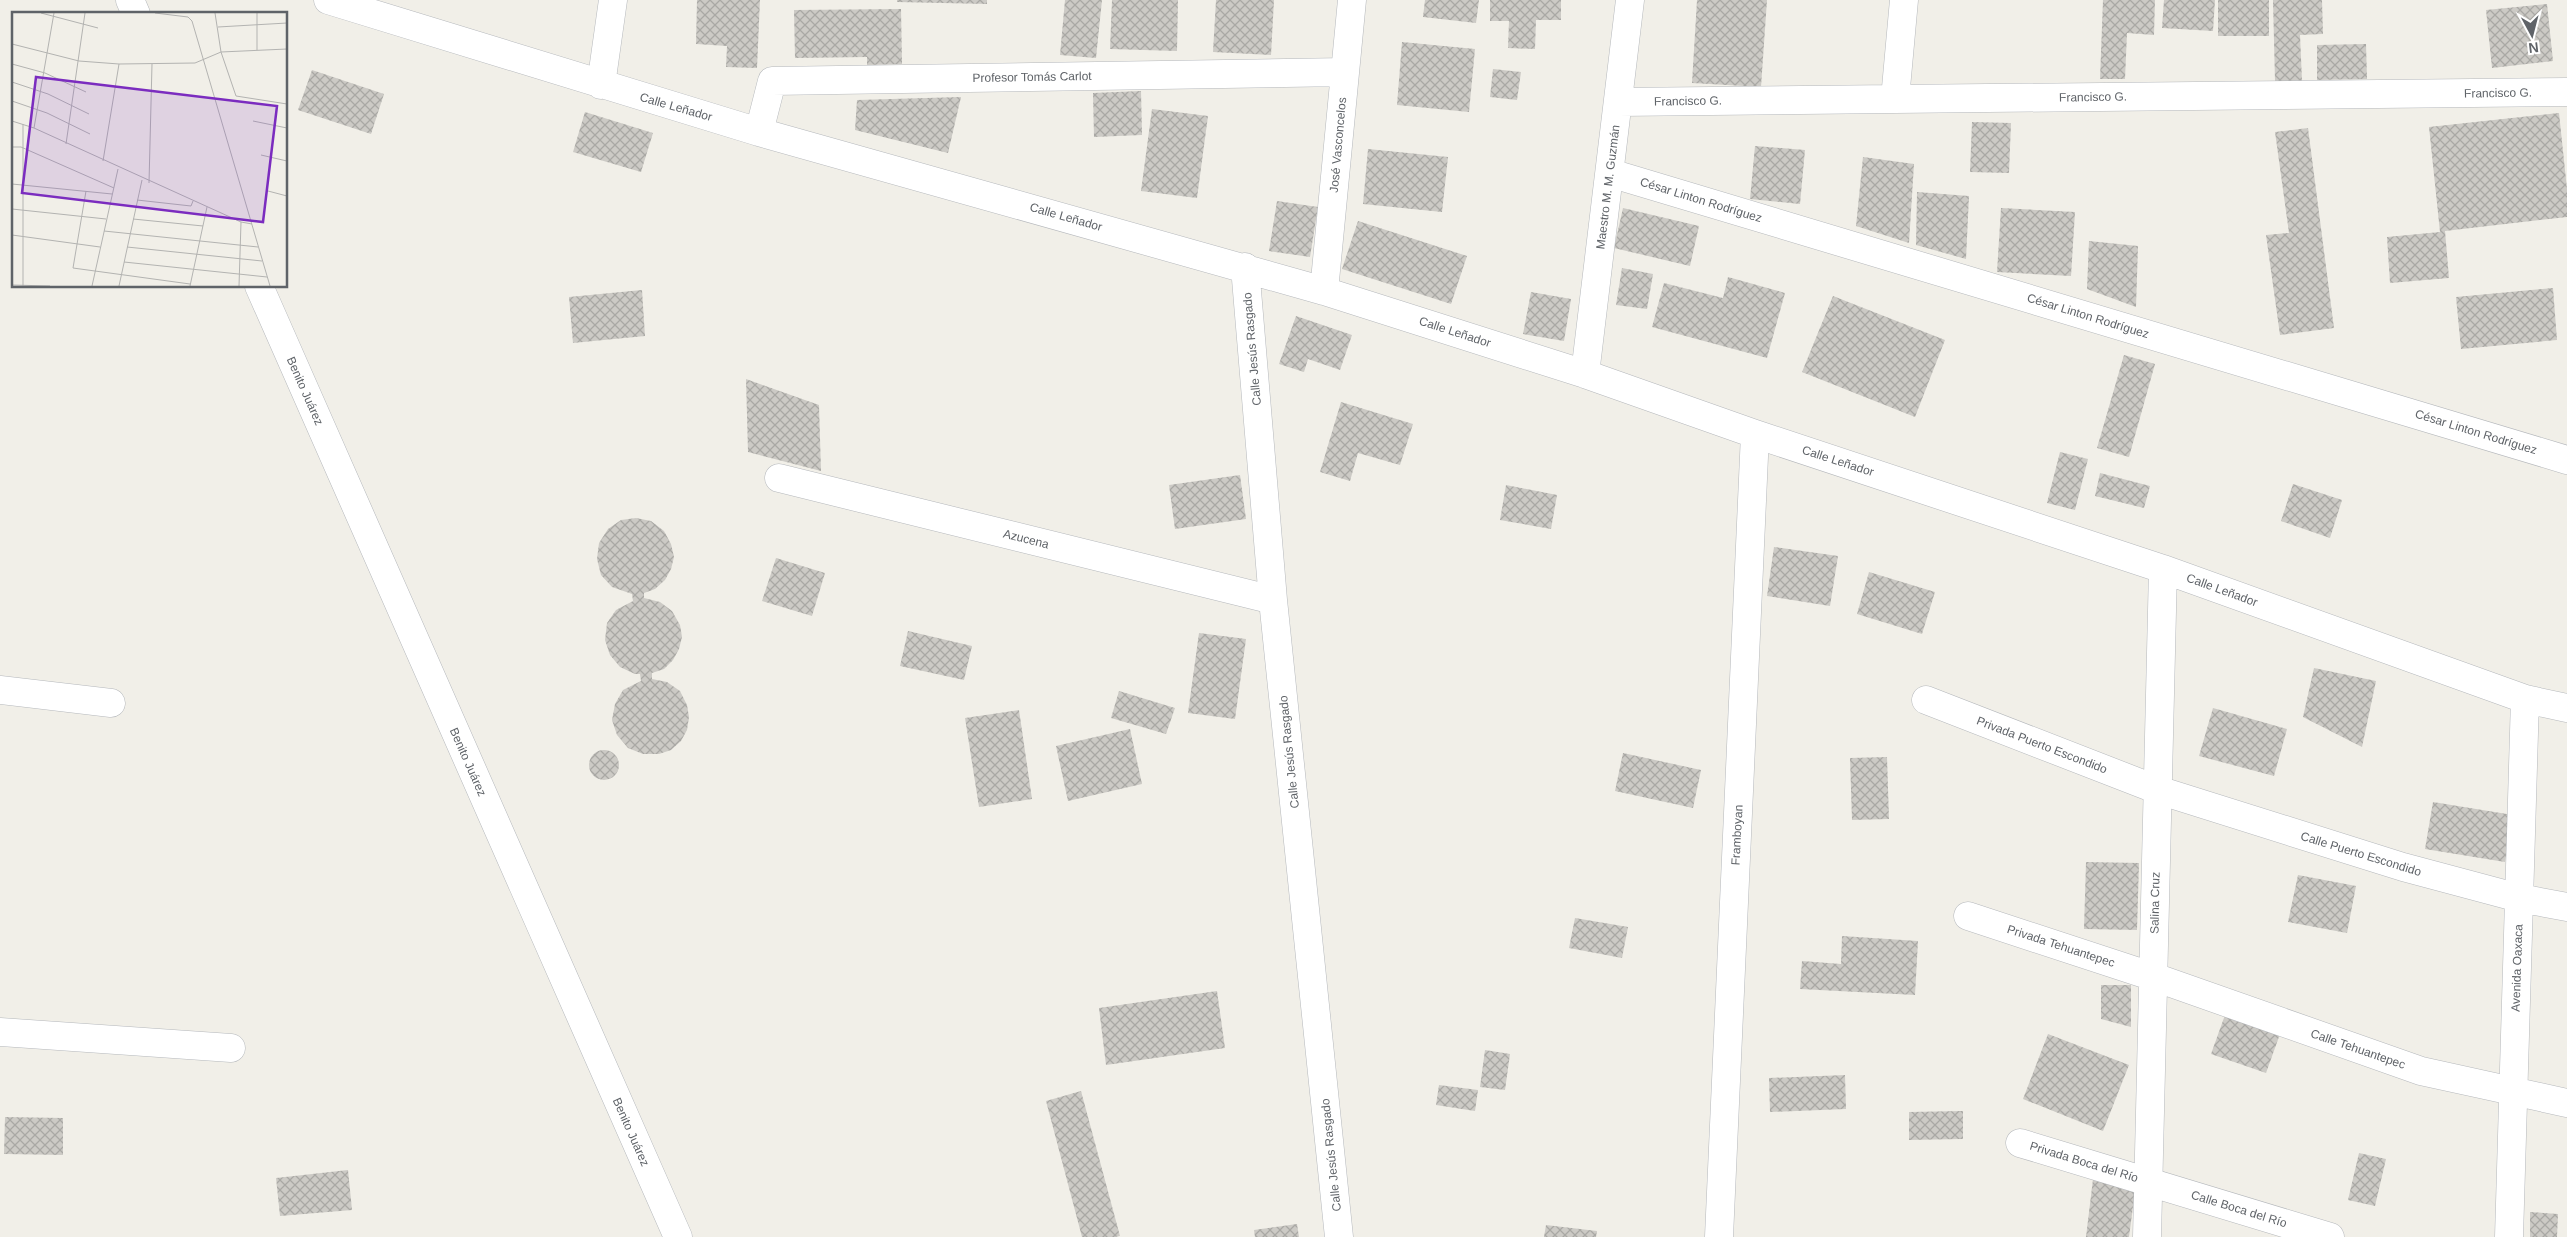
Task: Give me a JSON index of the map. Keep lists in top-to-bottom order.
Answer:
{
  "streets": {
    "street": [
      "Profesor Tomás Carlot",
      "Francisco G.",
      "Calle Leñador",
      "José Vasconcelos",
      "Maestro M. M. Guzmán",
      "César Linton Rodríguez",
      "Calle Jesús Rasgado",
      "Benito Juárez",
      "Azucena",
      "Privada Puerto Escondido",
      "Framboyan",
      "Calle Puerto Escondido",
      "Salina Cruz",
      "Privada Tehuantepec",
      "Avenida Oaxaca",
      "Calle Tehuantepec",
      "Privada Boca del Río",
      "Calle Boca del Río"
    ]
  },
  "crossings": [
    ["Profesor Tomás Carlot", "Calle Leñador"],
    ["Profesor Tomás Carlot", "José Vasconcelos"],
    ["Francisco G.", "Maestro M. M. Guzmán"],
    ["Calle Leñador", "José Vasconcelos"],
    ["Calle Leñador", "Maestro M. M. Guzmán"],
    ["Calle Leñador", "Calle Jesús Rasgado"],
    ["Calle Leñador", "Framboyan"],
    ["Calle Leñador", "Salina Cruz"],
    ["Calle Leñador", "Avenida Oaxaca"],
    ["Maestro M. M. Guzmán", "César Linton Rodríguez"],
    ["Calle Jesús Rasgado", "Azucena"],
    ["Privada Puerto Escondido", "Calle Puerto Escondido"],
    ["Privada Puerto Escondido", "Salina Cruz"],
    ["Calle Puerto Escondido", "Salina Cruz"],
    ["Calle Puerto Escondido", "Avenida Oaxaca"],
    ["Salina Cruz", "Privada Tehuantepec"],
    ["Salina Cruz", "Calle Tehuantepec"],
    ["Salina Cruz", "Privada Boca del Río"],
    ["Salina Cruz", "Calle Boca del Río"],
    ["Privada Tehuantepec", "Calle Tehuantepec"],
    ["Avenida Oaxaca", "Calle Tehuantepec"],
    ["Privada Boca del Río", "Calle Boca del Río"]
  ],
  "north": "bottom"
}
